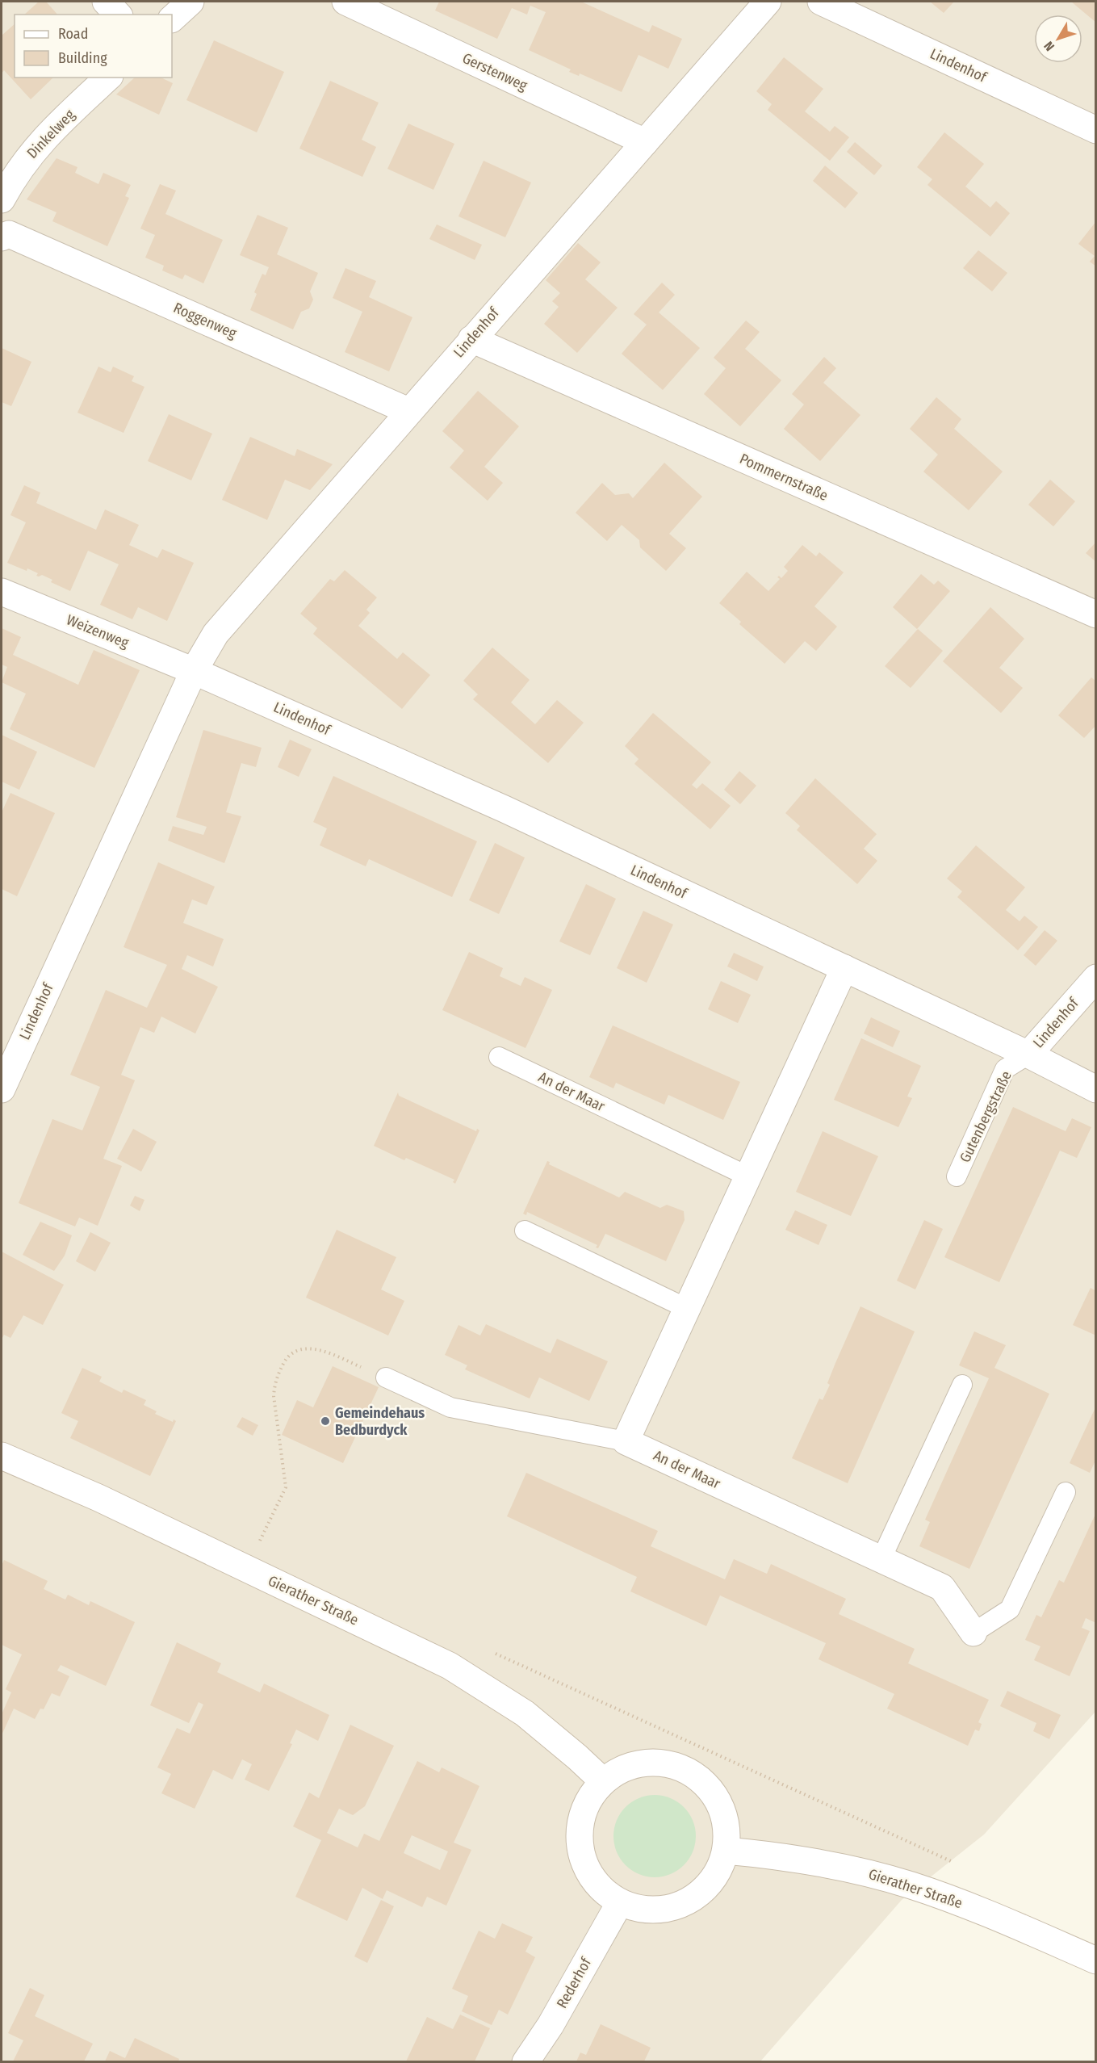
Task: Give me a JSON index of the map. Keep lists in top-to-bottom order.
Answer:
{
  "streets": {
    "street": [
      "Lindenhof",
      "Gerstenweg",
      "Dinkelweg",
      "Roggenweg",
      "Pommernstraße",
      "Weizenweg",
      "An der Maar",
      "Gierather Straße",
      "Rederhof"
    ],
    "lane": ["Gutenbergstraße"]
  },
  "crossings": [
    ["Lindenhof", "Gerstenweg"],
    ["Lindenhof", "Roggenweg"],
    ["Lindenhof", "Pommernstraße"],
    ["Lindenhof", "Weizenweg"],
    ["Lindenhof", "Gutenbergstraße"],
    ["Gierather Straße", "Rederhof"]
  ],
  "places": ["Gemeindehaus Bedburdyck"],
  "legend": ["Road", "Building"],
  "north": "bottom left"
}
